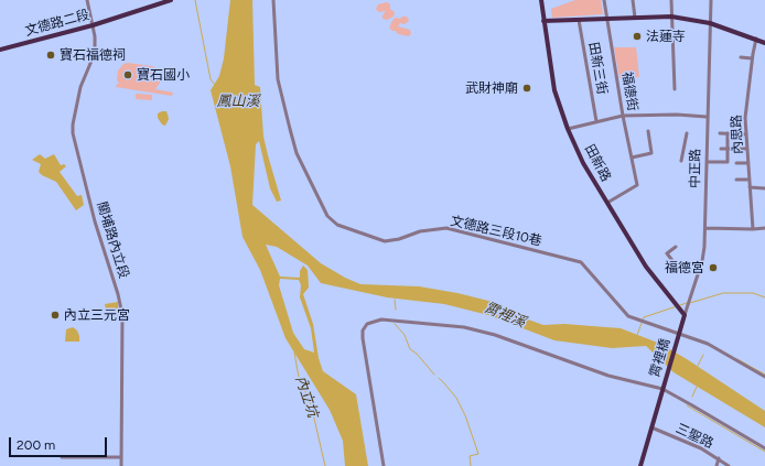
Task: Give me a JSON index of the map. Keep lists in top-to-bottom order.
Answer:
{
  "streets": {
    "main road": [
      "文德路二段",
      "田新路",
      "中正路",
      "霄裡橋"
    ],
    "street": [
      "田新三街",
      "福德街",
      "內思路",
      "文德路三段10巷",
      "關埔路內立段",
      "三聖路"
    ]
  },
  "crossings": [
    ["文德路二段", "關埔路內立段"],
    ["福德街", "田新路"],
    ["田新路", "中正路"],
    ["中正路", "文德路三段10巷"],
    ["中正路", "霄裡橋"],
    ["文德路三段10巷", "霄裡橋"],
    ["霄裡橋", "三聖路"]
  ],
  "water": ["鳳山溪", "霄裡溪", "內立坑"],
  "places": [
    "法蓮寺",
    "寶石福德祠",
    "寶石國小",
    "武財神廟",
    "福德宮",
    "內立三元宮"
  ],
  "scale_bar": "200 m"
}
